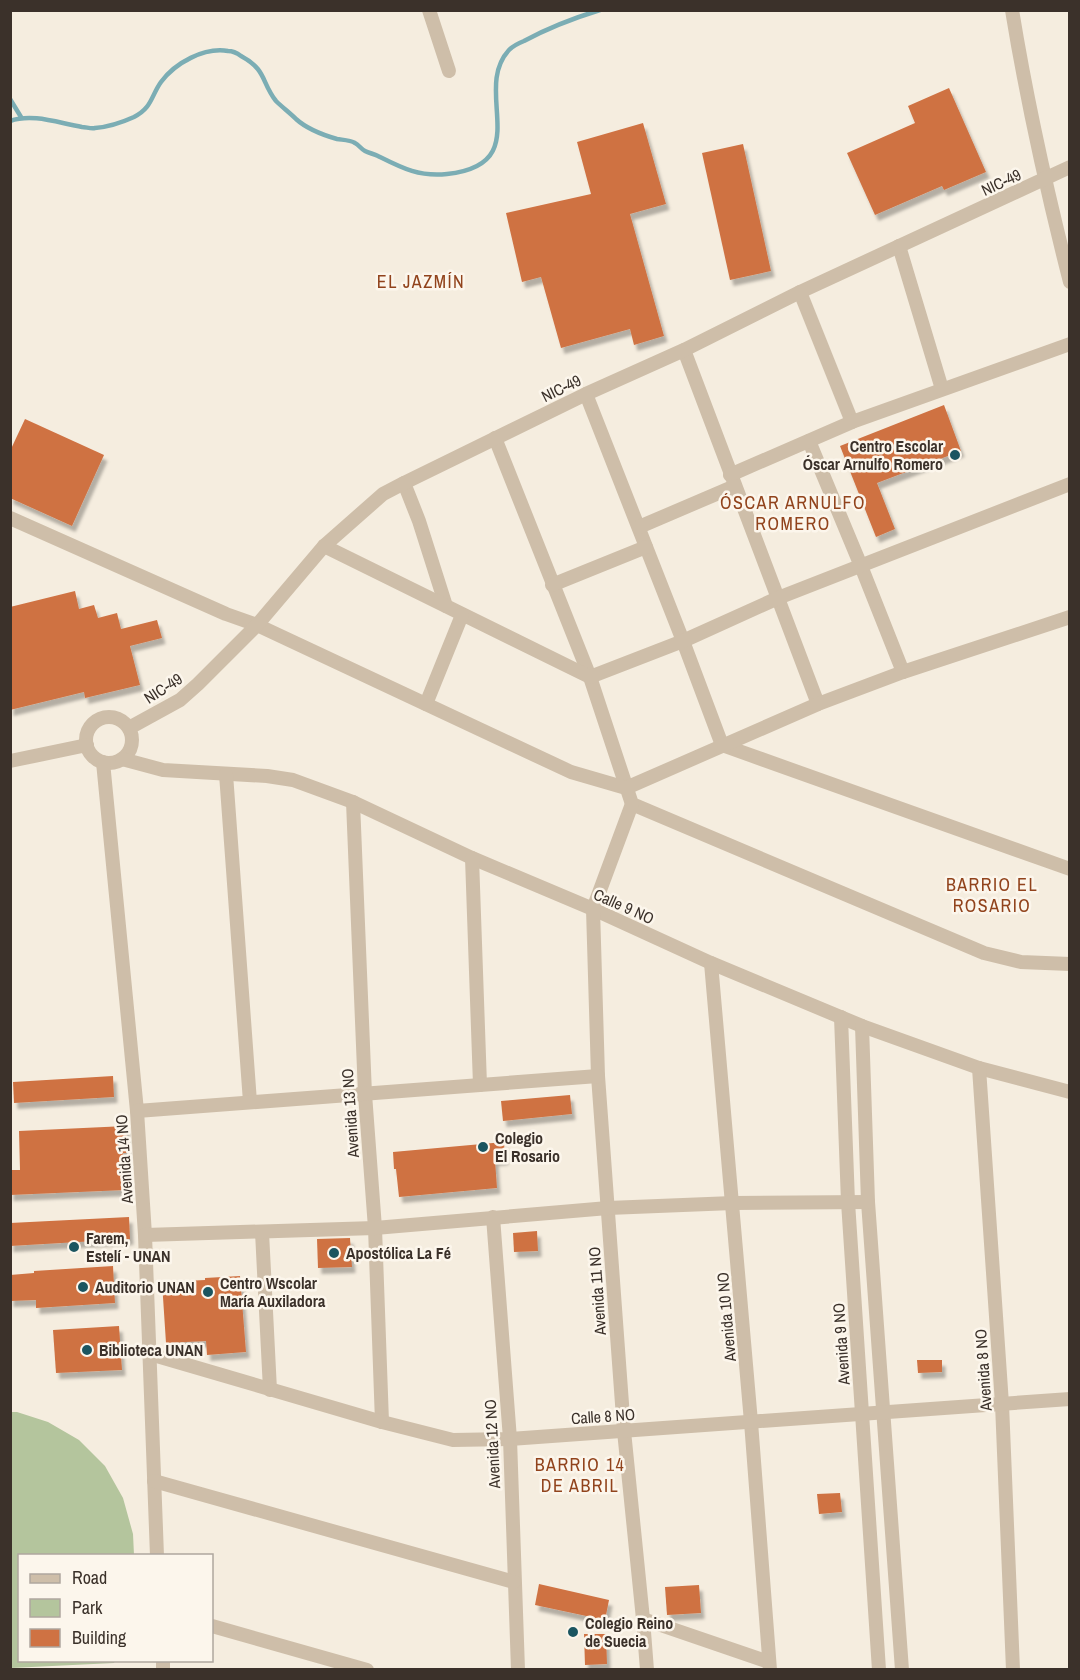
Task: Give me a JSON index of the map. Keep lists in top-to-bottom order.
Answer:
{
  "streets": {
    "street": [
      "NIC-49",
      "Calle 9 NO",
      "Avenida 13 NO",
      "Avenida 14 NO",
      "Avenida 11 NO",
      "Avenida 10 NO",
      "Avenida 9 NO",
      "Avenida 8 NO",
      "Calle 8 NO",
      "Avenida 12 NO"
    ]
  },
  "crossings": [
    ["NIC-49", "Calle 9 NO"],
    ["NIC-49", "Avenida 14 NO"],
    ["Calle 9 NO", "Avenida 13 NO"],
    ["Calle 9 NO", "Avenida 14 NO"],
    ["Calle 9 NO", "Avenida 11 NO"],
    ["Calle 9 NO", "Avenida 10 NO"],
    ["Calle 9 NO", "Avenida 9 NO"],
    ["Calle 9 NO", "Avenida 8 NO"],
    ["Avenida 13 NO", "Calle 8 NO"],
    ["Avenida 14 NO", "Calle 8 NO"],
    ["Avenida 11 NO", "Calle 8 NO"],
    ["Avenida 10 NO", "Calle 8 NO"],
    ["Avenida 9 NO", "Calle 8 NO"],
    ["Avenida 8 NO", "Calle 8 NO"],
    ["Calle 8 NO", "Avenida 12 NO"]
  ],
  "districts": [
    "EL JAZMÍN",
    "ÓSCAR ARNULFO ROMERO",
    "BARRIO EL ROSARIO",
    "BARRIO 14 DE ABRIL"
  ],
  "places": [
    "Centro Escolar Óscar Arnulfo Romero",
    "Colegio El Rosario",
    "Farem, Estelí - UNAN",
    "Apostólica La Fé",
    "Auditorio UNAN",
    "Centro Wscolar María Auxiladora",
    "Biblioteca UNAN",
    "Colegio Reino de Suecia"
  ],
  "legend": ["Road", "Park", "Building"]
}
